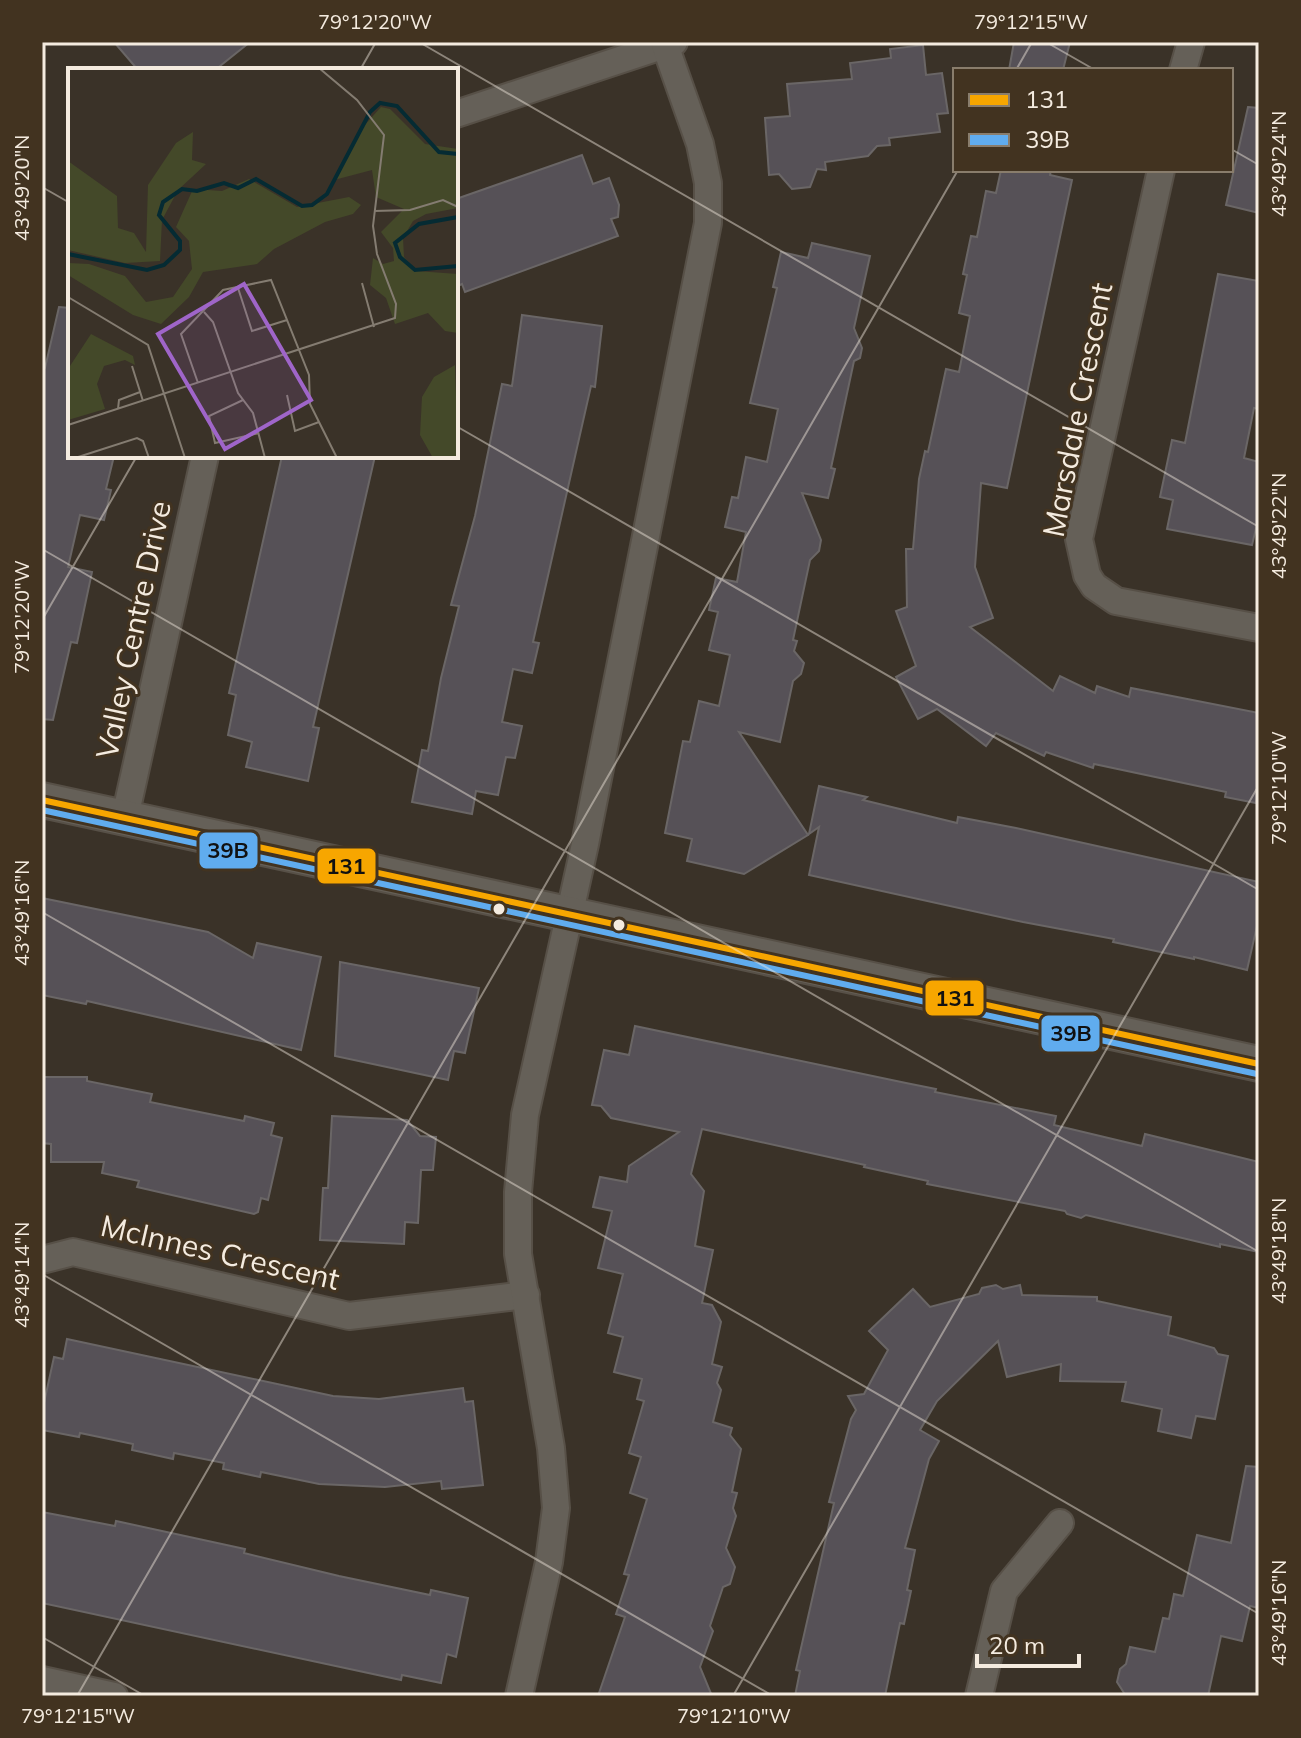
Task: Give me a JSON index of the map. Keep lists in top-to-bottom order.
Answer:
{
  "streets": {
    "street": ["Marsdale Crescent", "Valley Centre Drive", "McInnes Crescent"]
  },
  "lines": ["transit line 131", "transit line 39B"],
  "legend": ["131", "39B"],
  "scale_bar": "20 m",
  "coordinates": [
    "79°12'20\"W",
    "79°12'15\"W",
    "43°49'24\"N",
    "43°49'20\"N",
    "43°49'22\"N",
    "79°12'10\"W",
    "43°49'16\"N",
    "43°49'18\"N",
    "43°49'14\"N"
  ]
}
